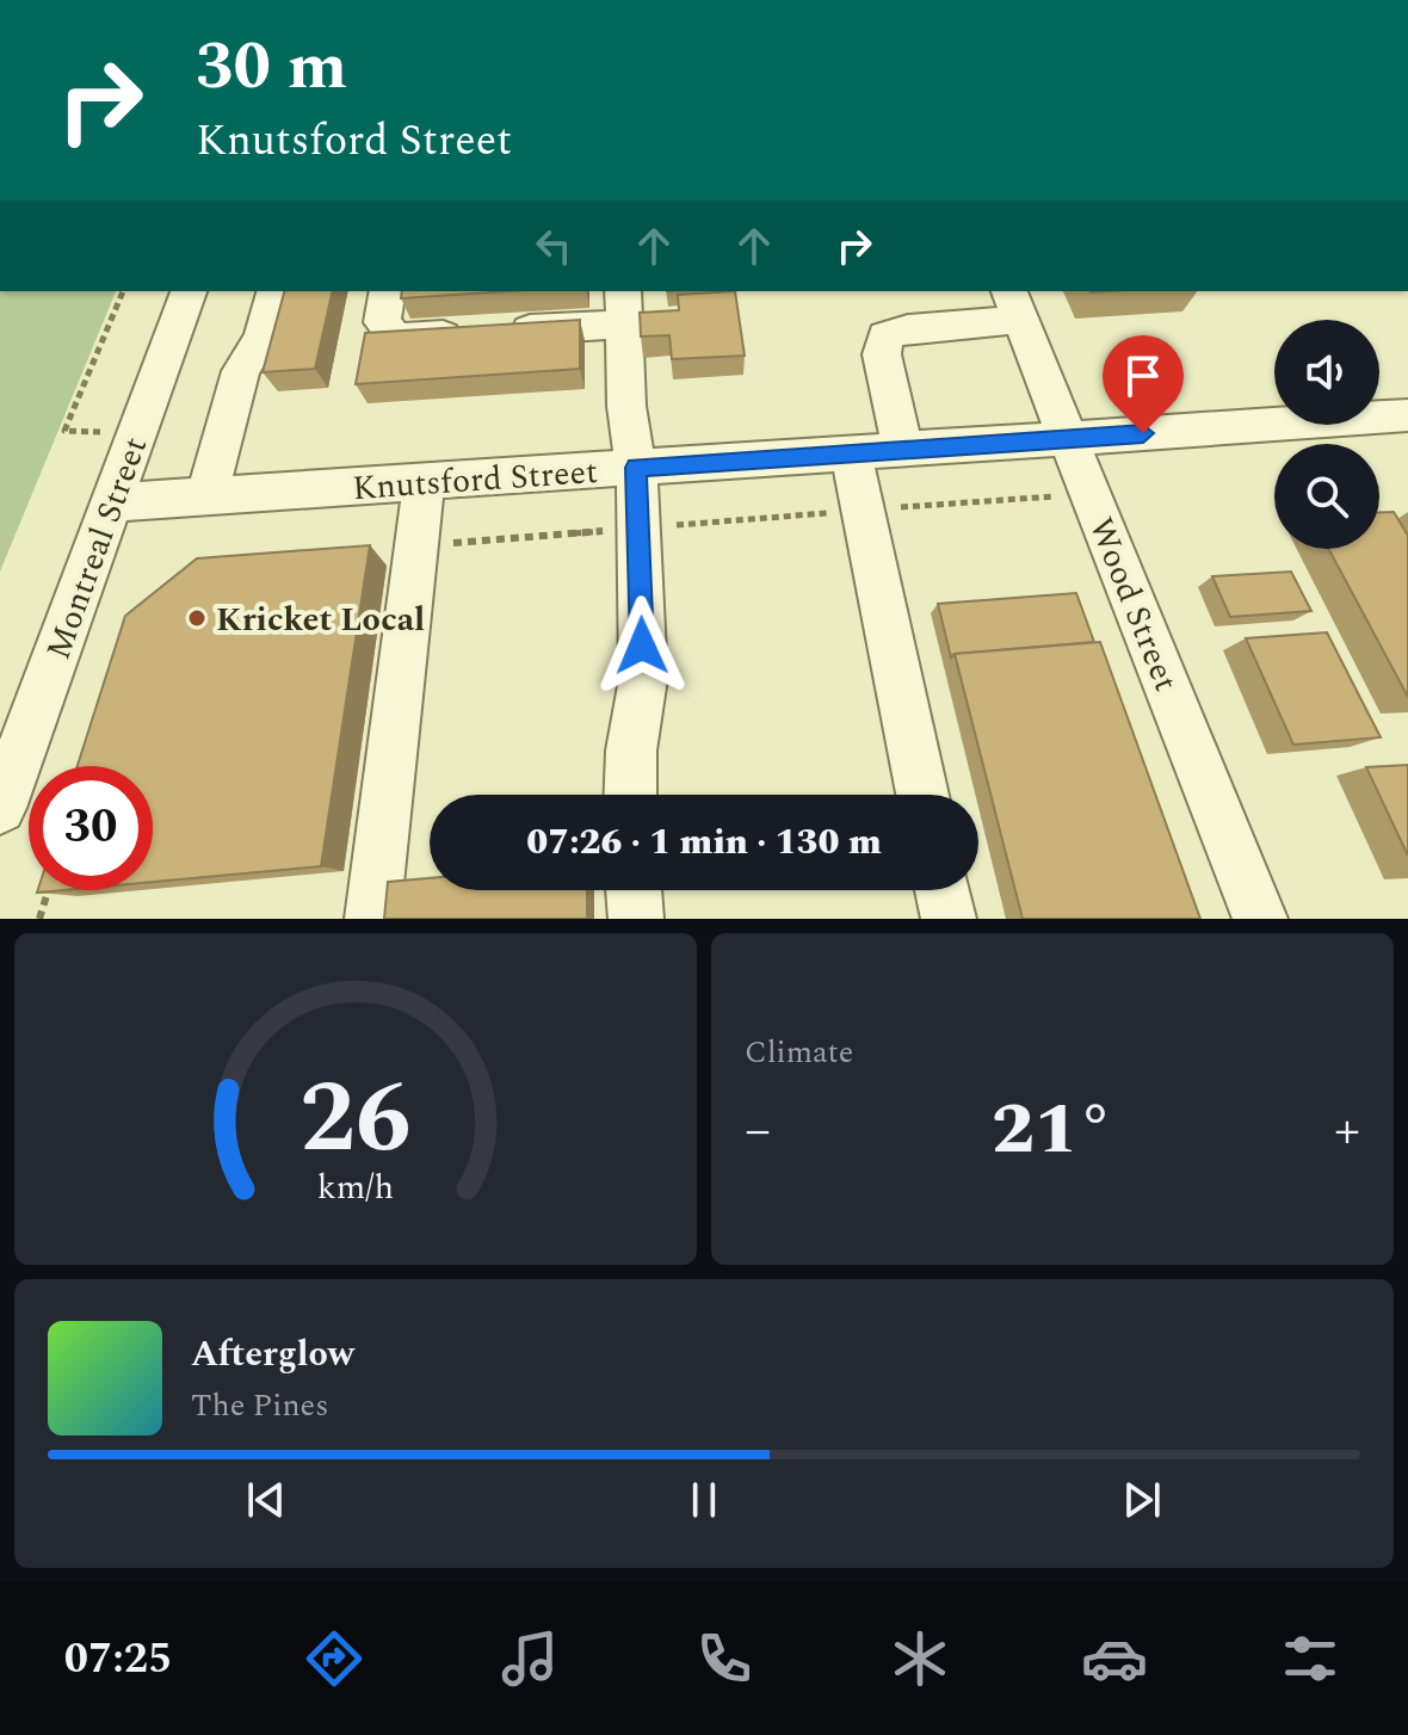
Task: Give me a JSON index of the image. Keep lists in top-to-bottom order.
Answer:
{
  "streets": {
    "street": ["Knutsford Street", "Montreal Street", "Wood Street"]
  },
  "crossings": [
    ["Knutsford Street", "Montreal Street"],
    ["Knutsford Street", "Wood Street"]
  ],
  "places": ["Kricket Local"],
  "page": {
    "turn": ["30 m", "Knutsford Street"],
    "limit": "30",
    "trip": "07:26 · 1 min · 130 m",
    "tile": "Climate",
    "heat": ["−", "21°", "+"],
    "song": ["Afterglow", "The Pines"],
    "tabs": "07:25",
    "gauge": ["26", "km/h"]
  }
}
